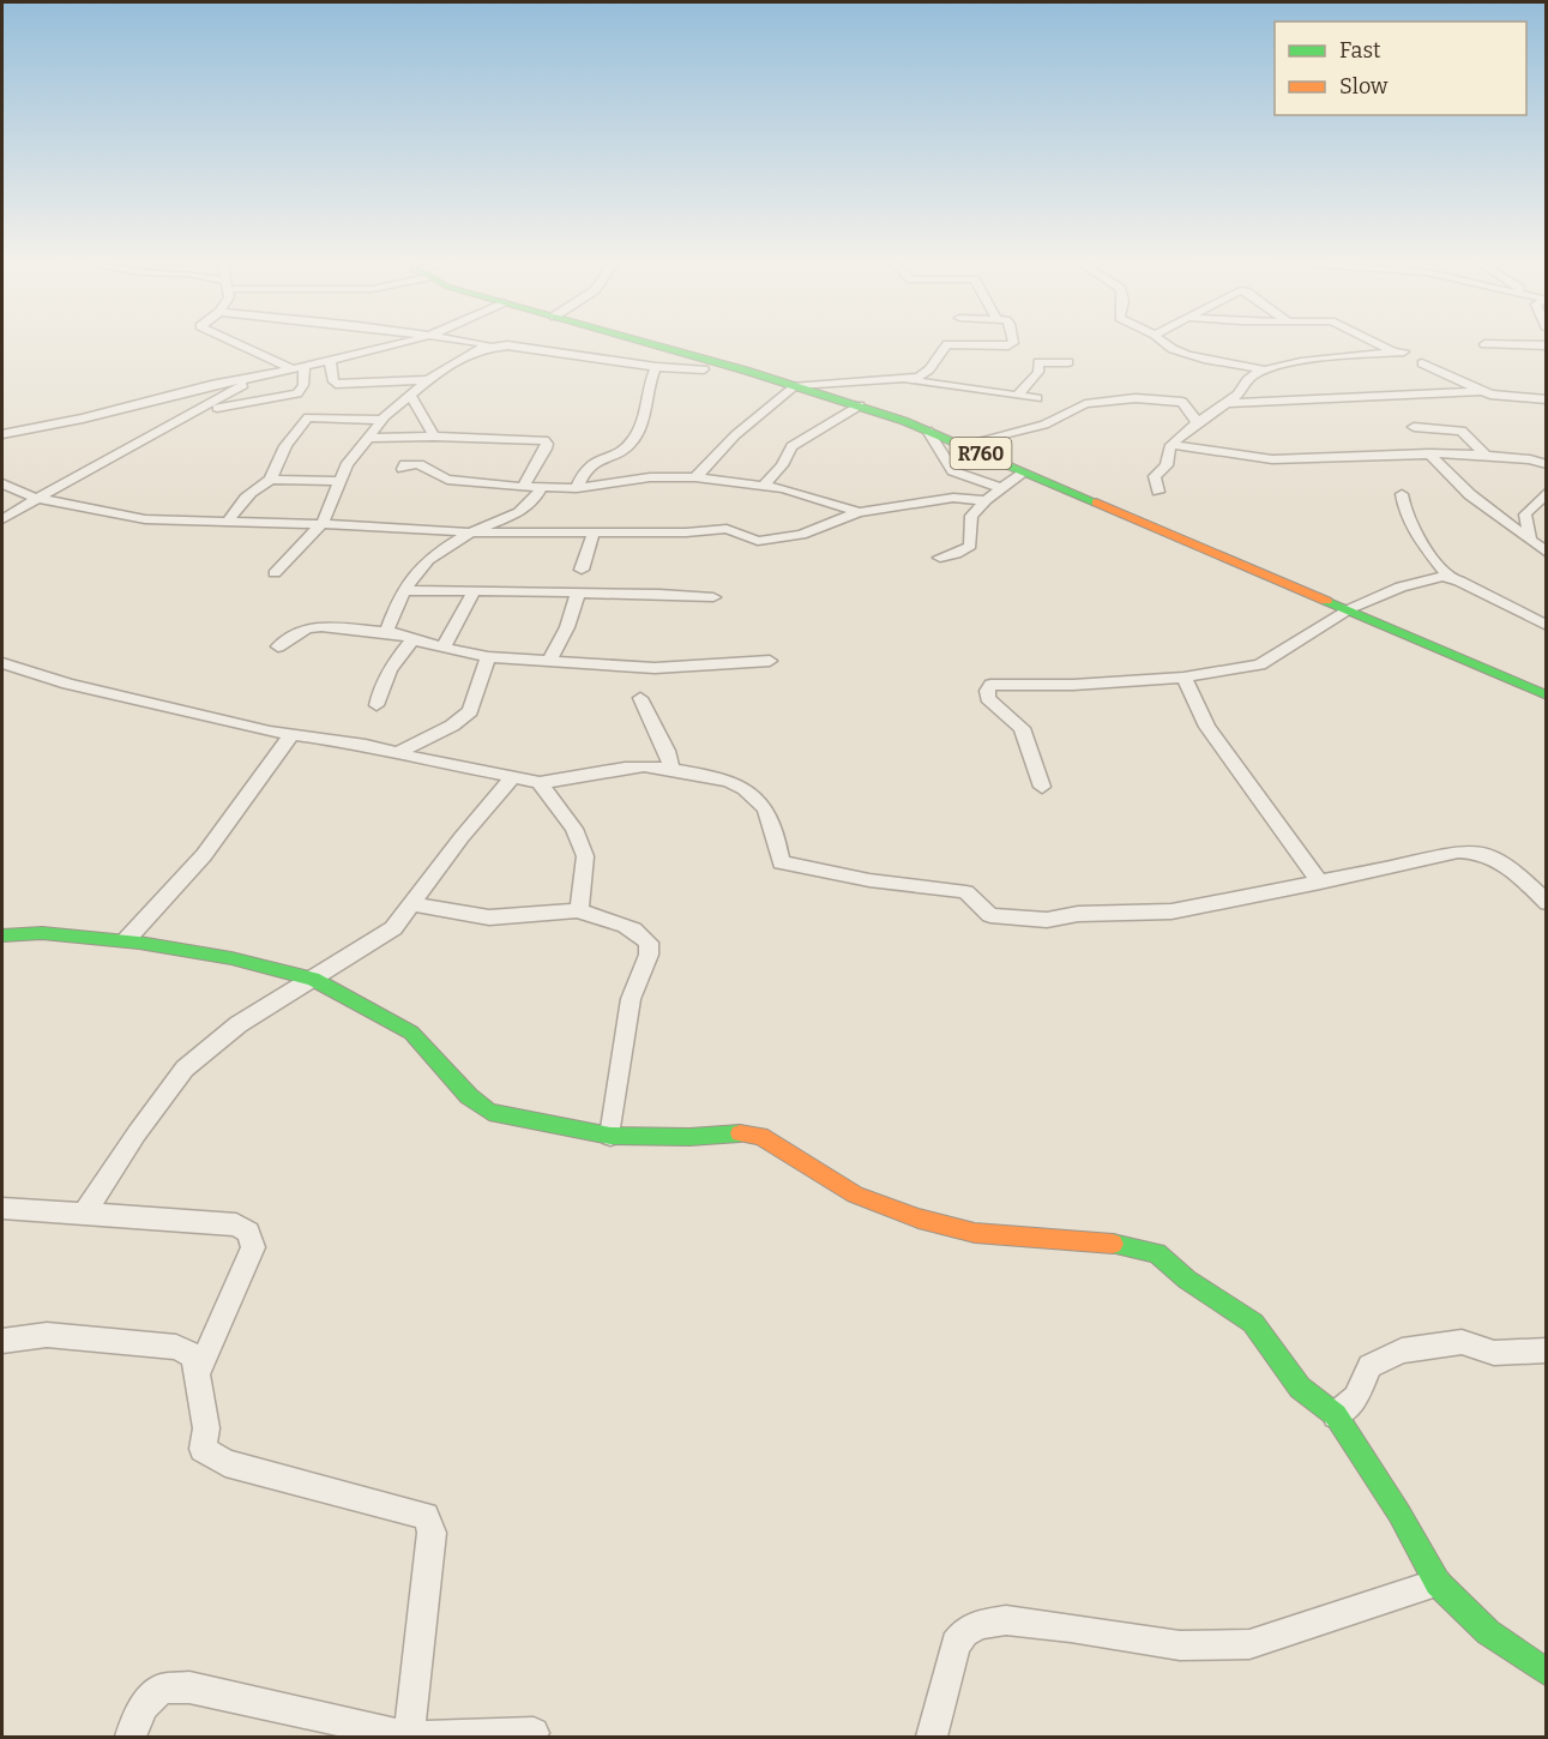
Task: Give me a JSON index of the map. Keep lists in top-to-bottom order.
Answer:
{
  "streets": {
    "main road": ["R760"]
  },
  "legend": ["Fast", "Slow"]
}
